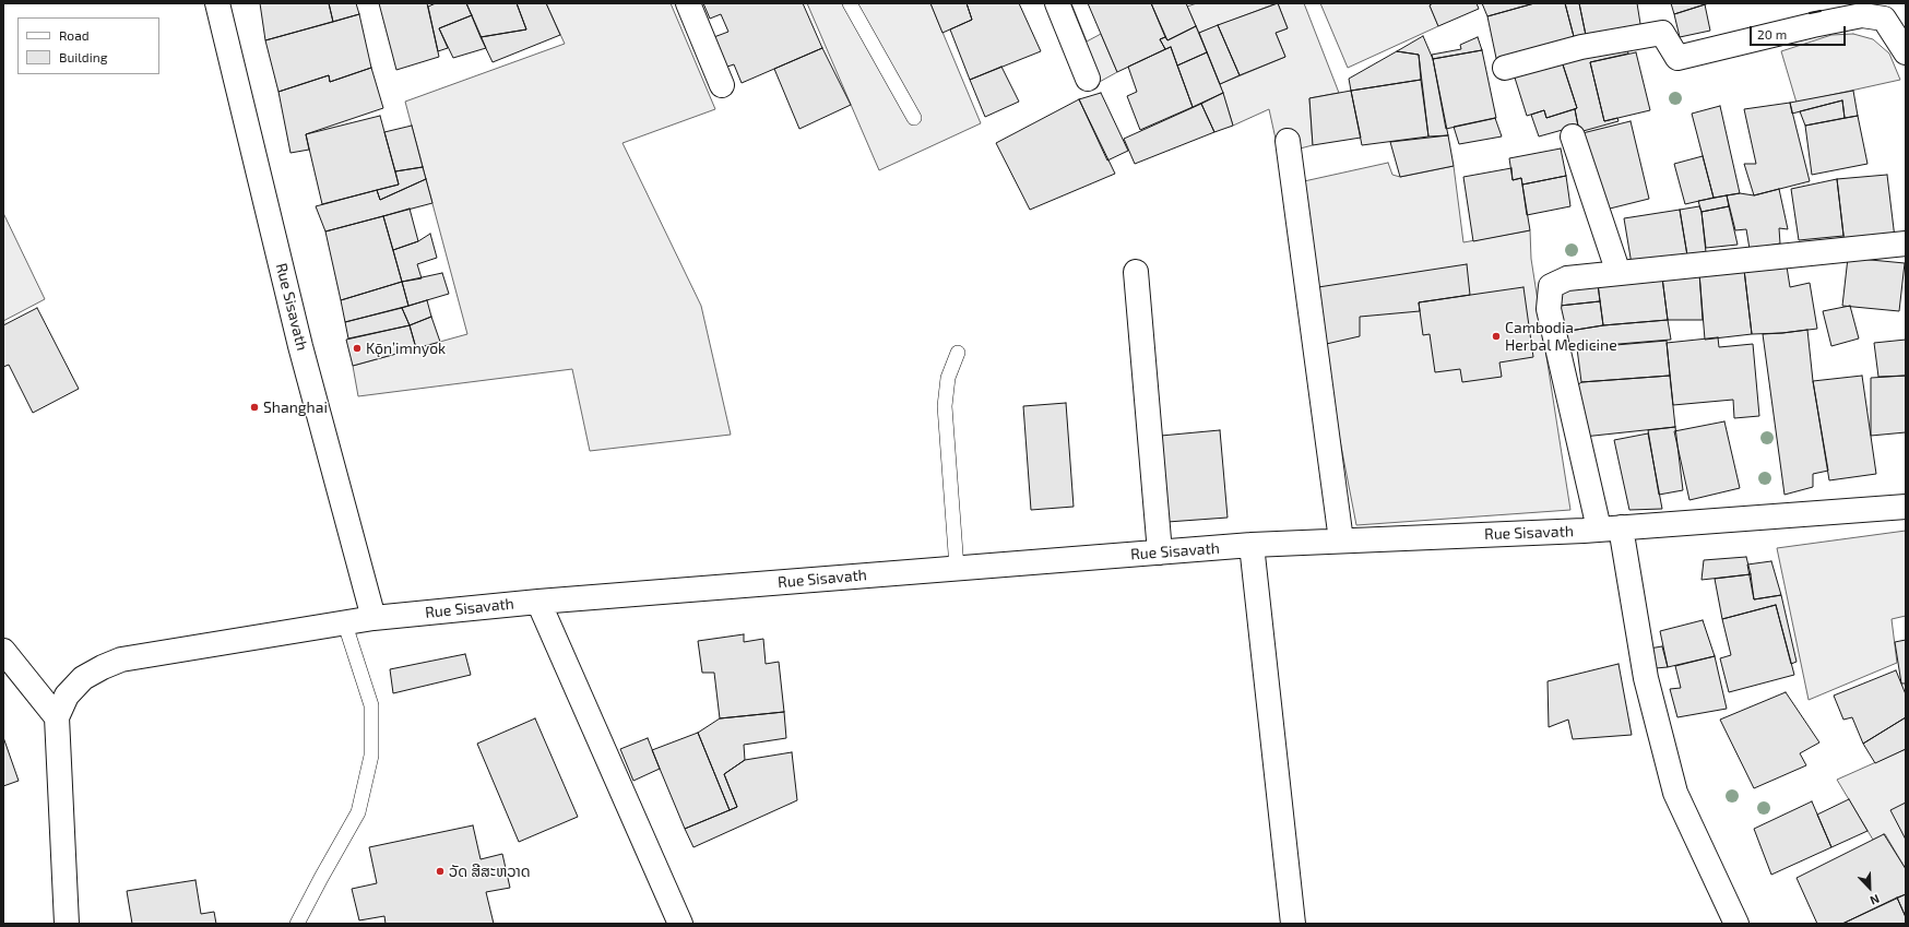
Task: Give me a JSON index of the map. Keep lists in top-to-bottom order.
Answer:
{
  "streets": {
    "street": ["Rue Sisavath"]
  },
  "places": [
    "Cambodia Herbal Medicine",
    "Kǭn’imnyok",
    "Shanghai",
    "ວັດ ສີສະຫວາດ"
  ],
  "legend": ["Road", "Building"],
  "scale_bar": "20 m",
  "north": "bottom right"
}
